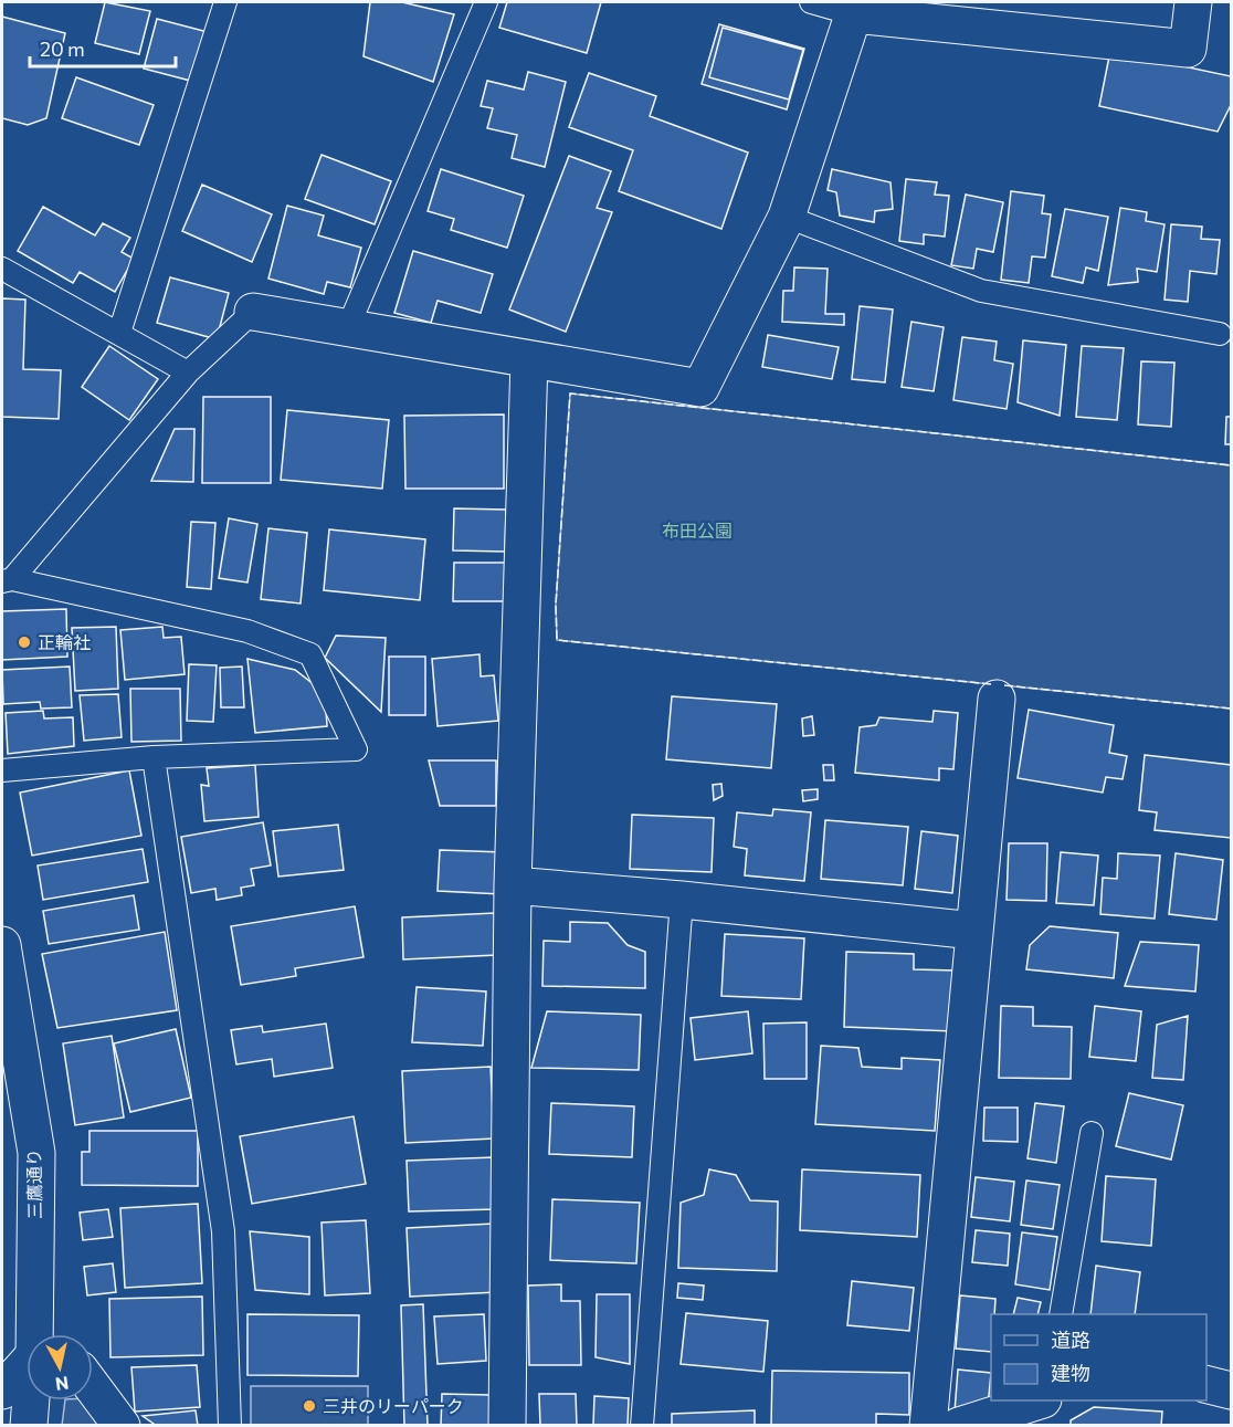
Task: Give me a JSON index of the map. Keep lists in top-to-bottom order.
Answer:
{
  "streets": {
    "street": ["三鷹通り"]
  },
  "parks": ["布田公園"],
  "places": ["正輪社", "三井のリーパーク"],
  "legend": ["道路", "建物"],
  "scale_bar": "20 m",
  "north": "bottom"
}
